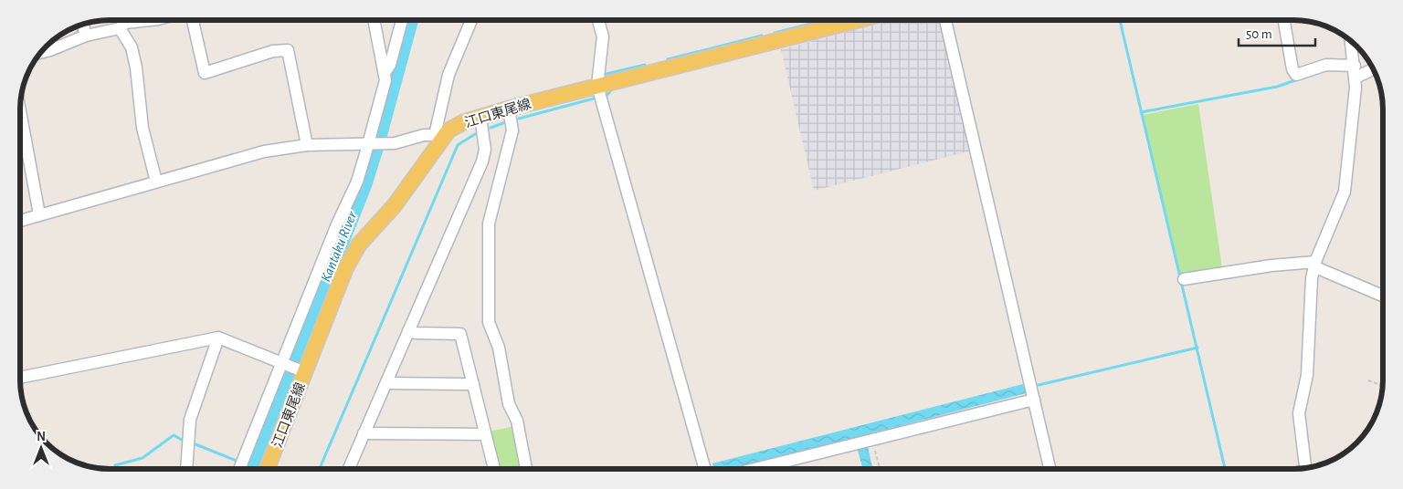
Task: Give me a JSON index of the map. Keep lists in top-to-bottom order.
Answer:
{
  "streets": {
    "main road": ["江口東尾線"]
  },
  "water": ["Kantaku River"],
  "scale_bar": "50 m",
  "north": "top"
}
